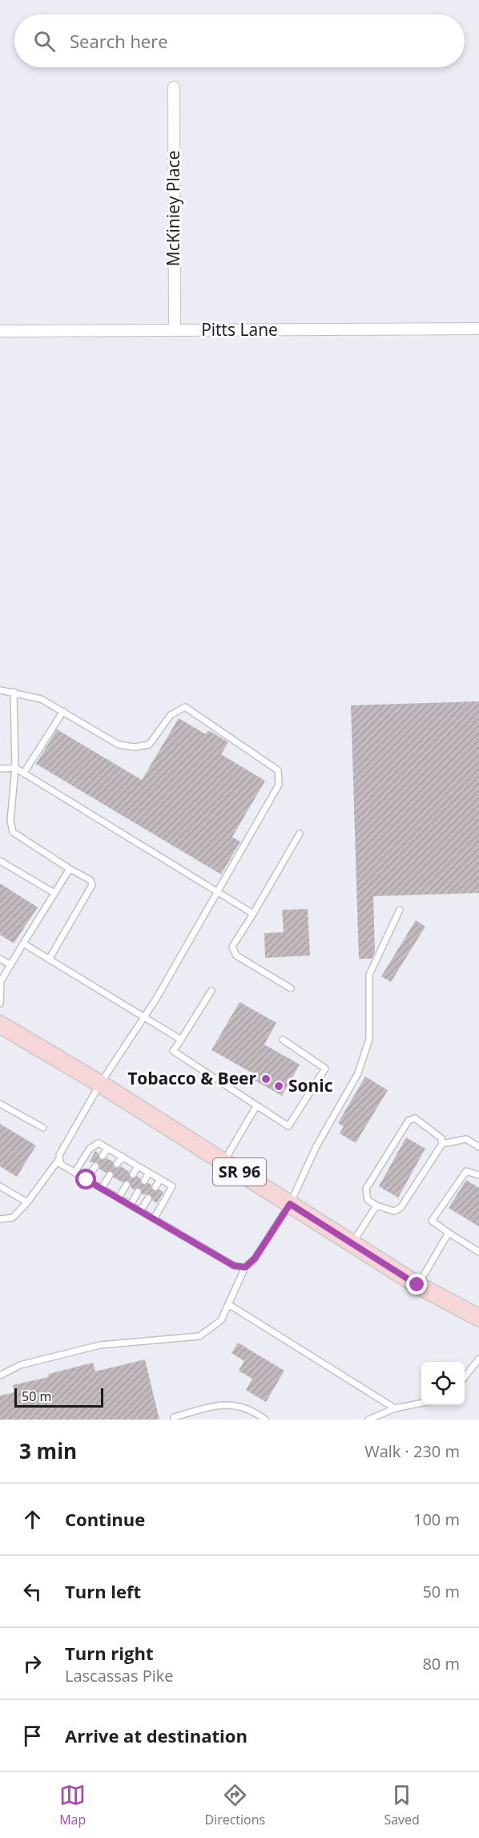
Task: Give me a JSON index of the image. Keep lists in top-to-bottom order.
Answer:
{
  "streets": {
    "main road": ["SR 96"],
    "street": ["McKiniey Place", "Pitts Lane"]
  },
  "crossings": [
    ["McKiniey Place", "Pitts Lane"]
  ],
  "places": ["Tobacco & Beer", "Sonic"],
  "scale_bar": "50 m",
  "page": {
    "search": "Search here",
    "scale": "50 m",
    "heading": ["3 min", "Walk · 230 m"],
    "list": [
      ["Continue", "100 m"],
      ["Turn left", "50 m"],
      ["Turn right", "Lascassas Pike", "80 m"],
      "Arrive at destination"
    ],
    "nav": ["Map", "Directions", "Saved"]
  }
}
